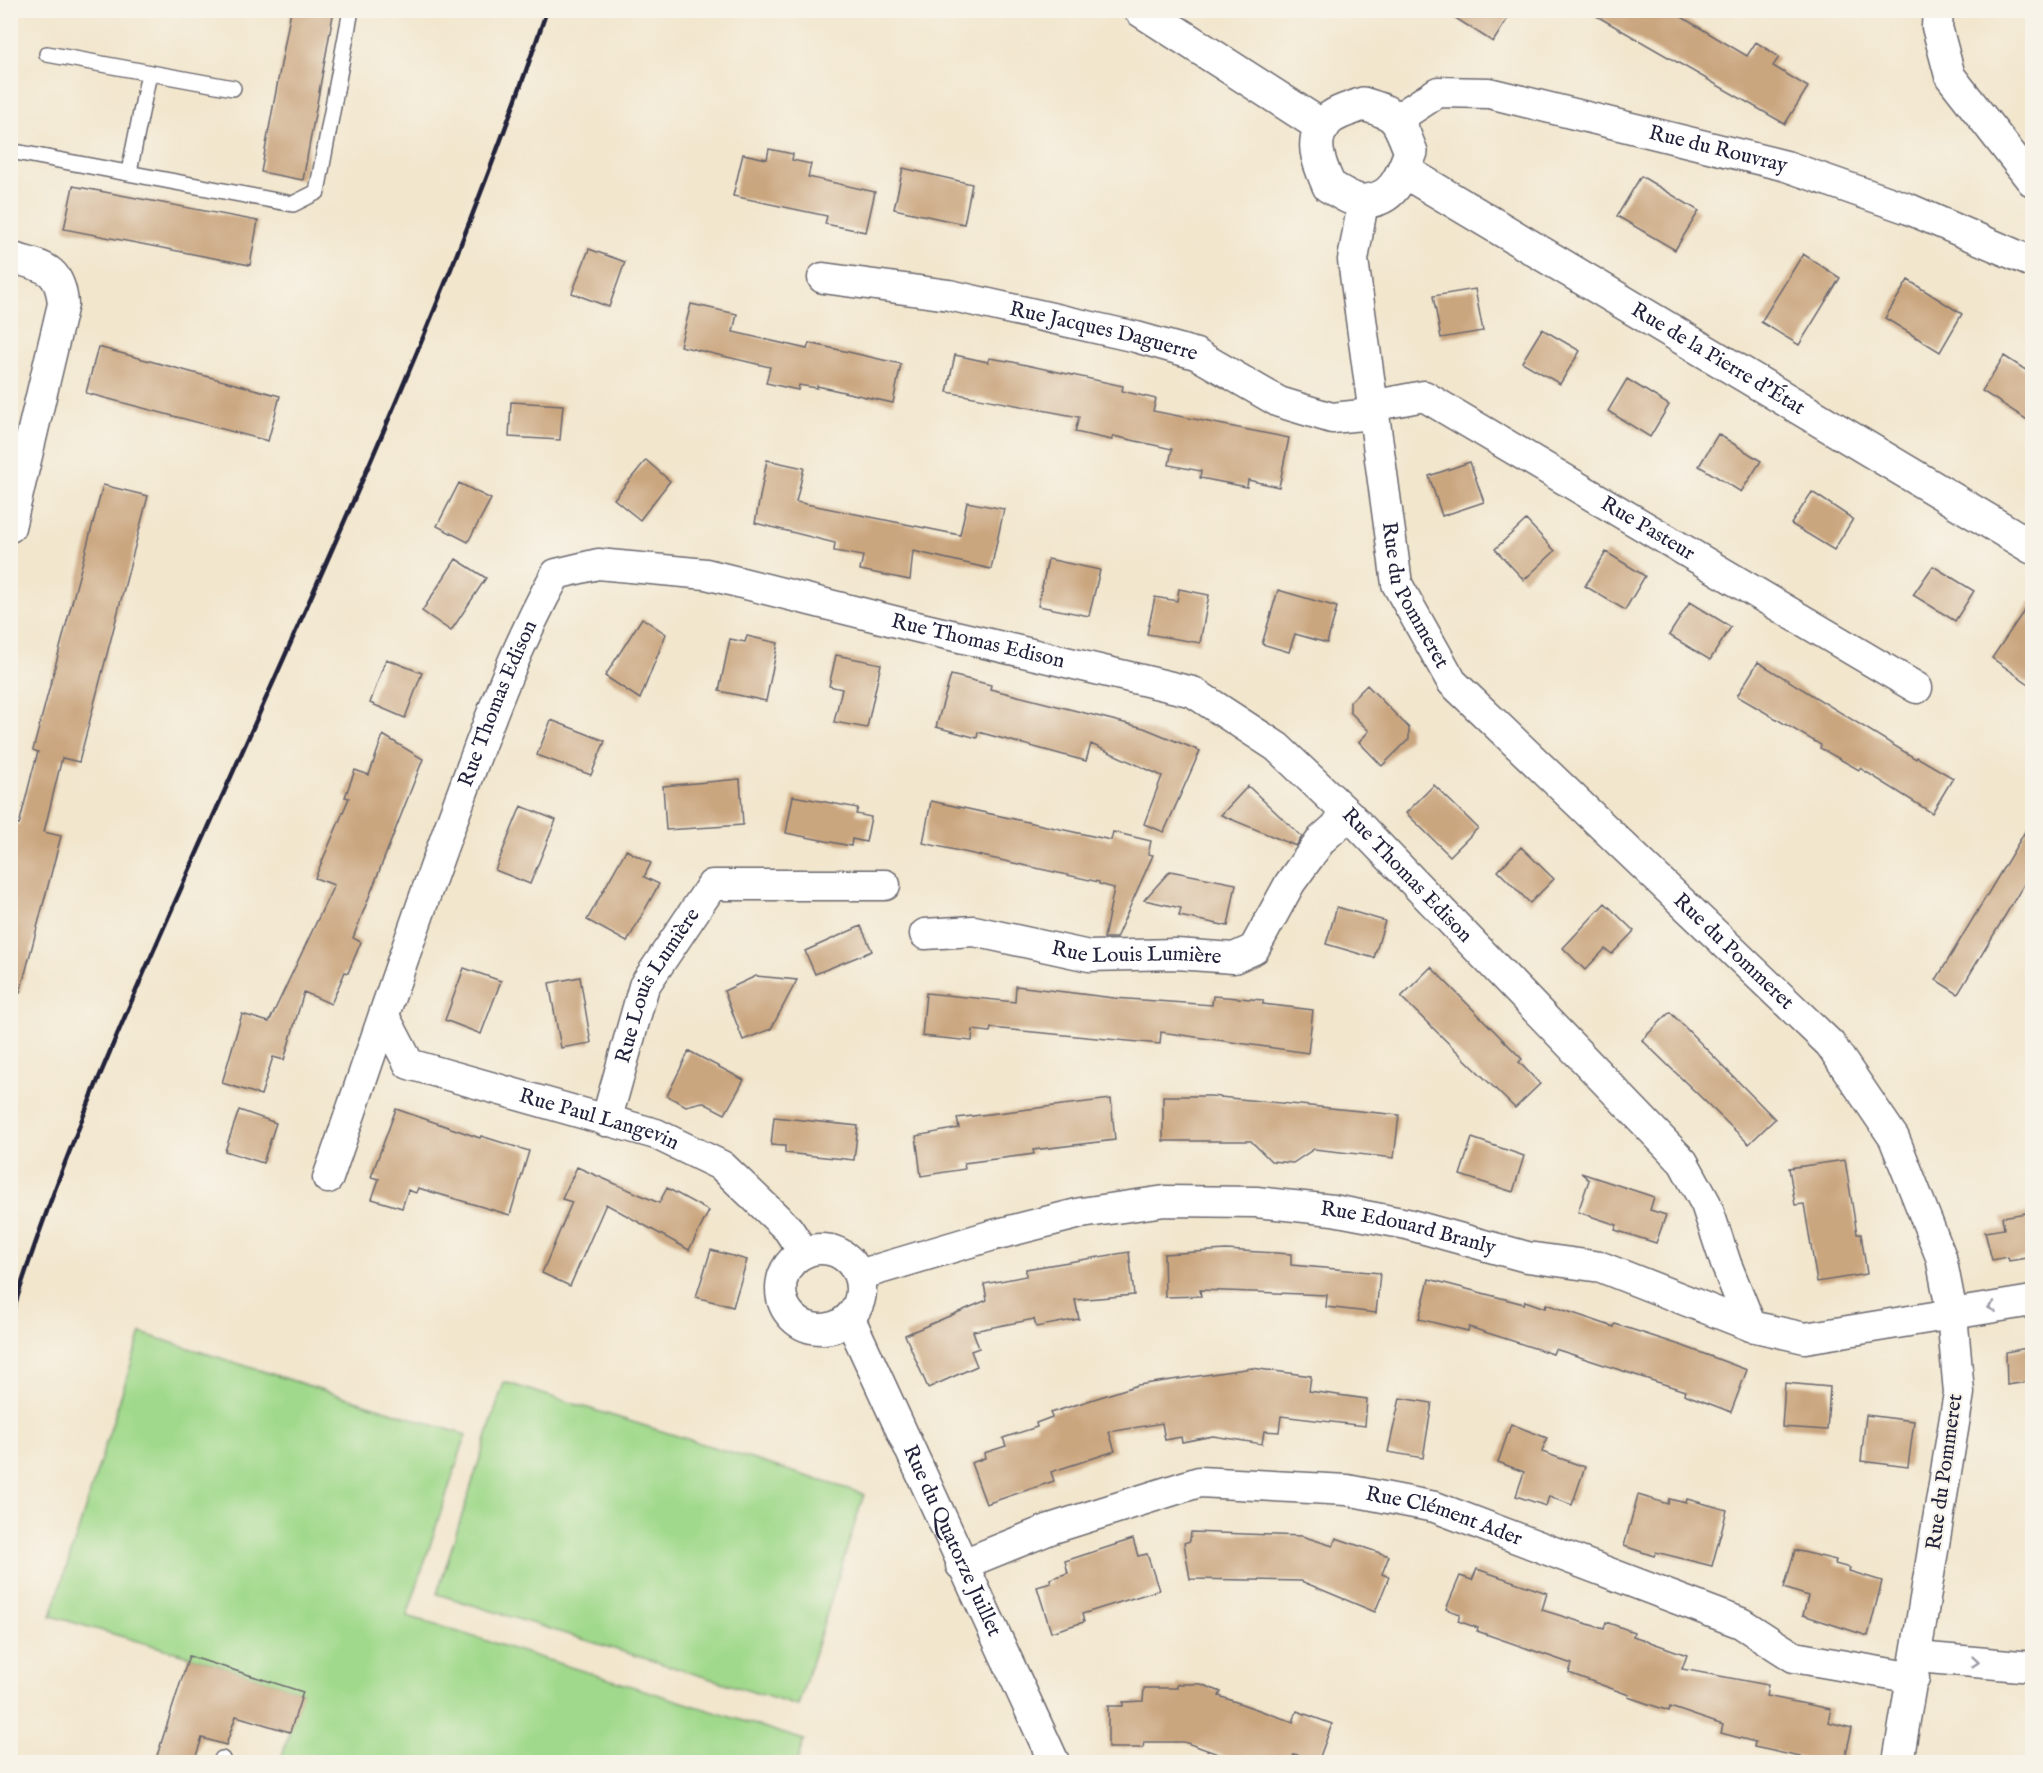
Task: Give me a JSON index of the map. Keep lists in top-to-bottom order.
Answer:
{
  "streets": {
    "street": [
      "Rue du Rouvray",
      "Rue Jacques Daguerre",
      "Rue de la Pierre d'État",
      "Rue Pasteur",
      "Rue du Pommeret",
      "Rue Thomas Edison",
      "Rue Louis Lumière",
      "Rue Paul Langevin",
      "Rue Edouard Branly",
      "Rue Clément Ader",
      "Rue du Quatorze Juillet"
    ]
  },
  "crossings": [
    ["Rue du Rouvray", "Rue de la Pierre d'État"],
    ["Rue du Rouvray", "Rue du Pommeret"],
    ["Rue Jacques Daguerre", "Rue Pasteur"],
    ["Rue Jacques Daguerre", "Rue du Pommeret"],
    ["Rue de la Pierre d'État", "Rue du Pommeret"],
    ["Rue Pasteur", "Rue du Pommeret"],
    ["Rue du Pommeret", "Rue Edouard Branly"],
    ["Rue du Pommeret", "Rue Clément Ader"],
    ["Rue Thomas Edison", "Rue Louis Lumière"],
    ["Rue Thomas Edison", "Rue Paul Langevin"],
    ["Rue Thomas Edison", "Rue Edouard Branly"],
    ["Rue Louis Lumière", "Rue Paul Langevin"],
    ["Rue Paul Langevin", "Rue Edouard Branly"],
    ["Rue Paul Langevin", "Rue du Quatorze Juillet"],
    ["Rue Edouard Branly", "Rue du Quatorze Juillet"],
    ["Rue Clément Ader", "Rue du Quatorze Juillet"]
  ]
}
